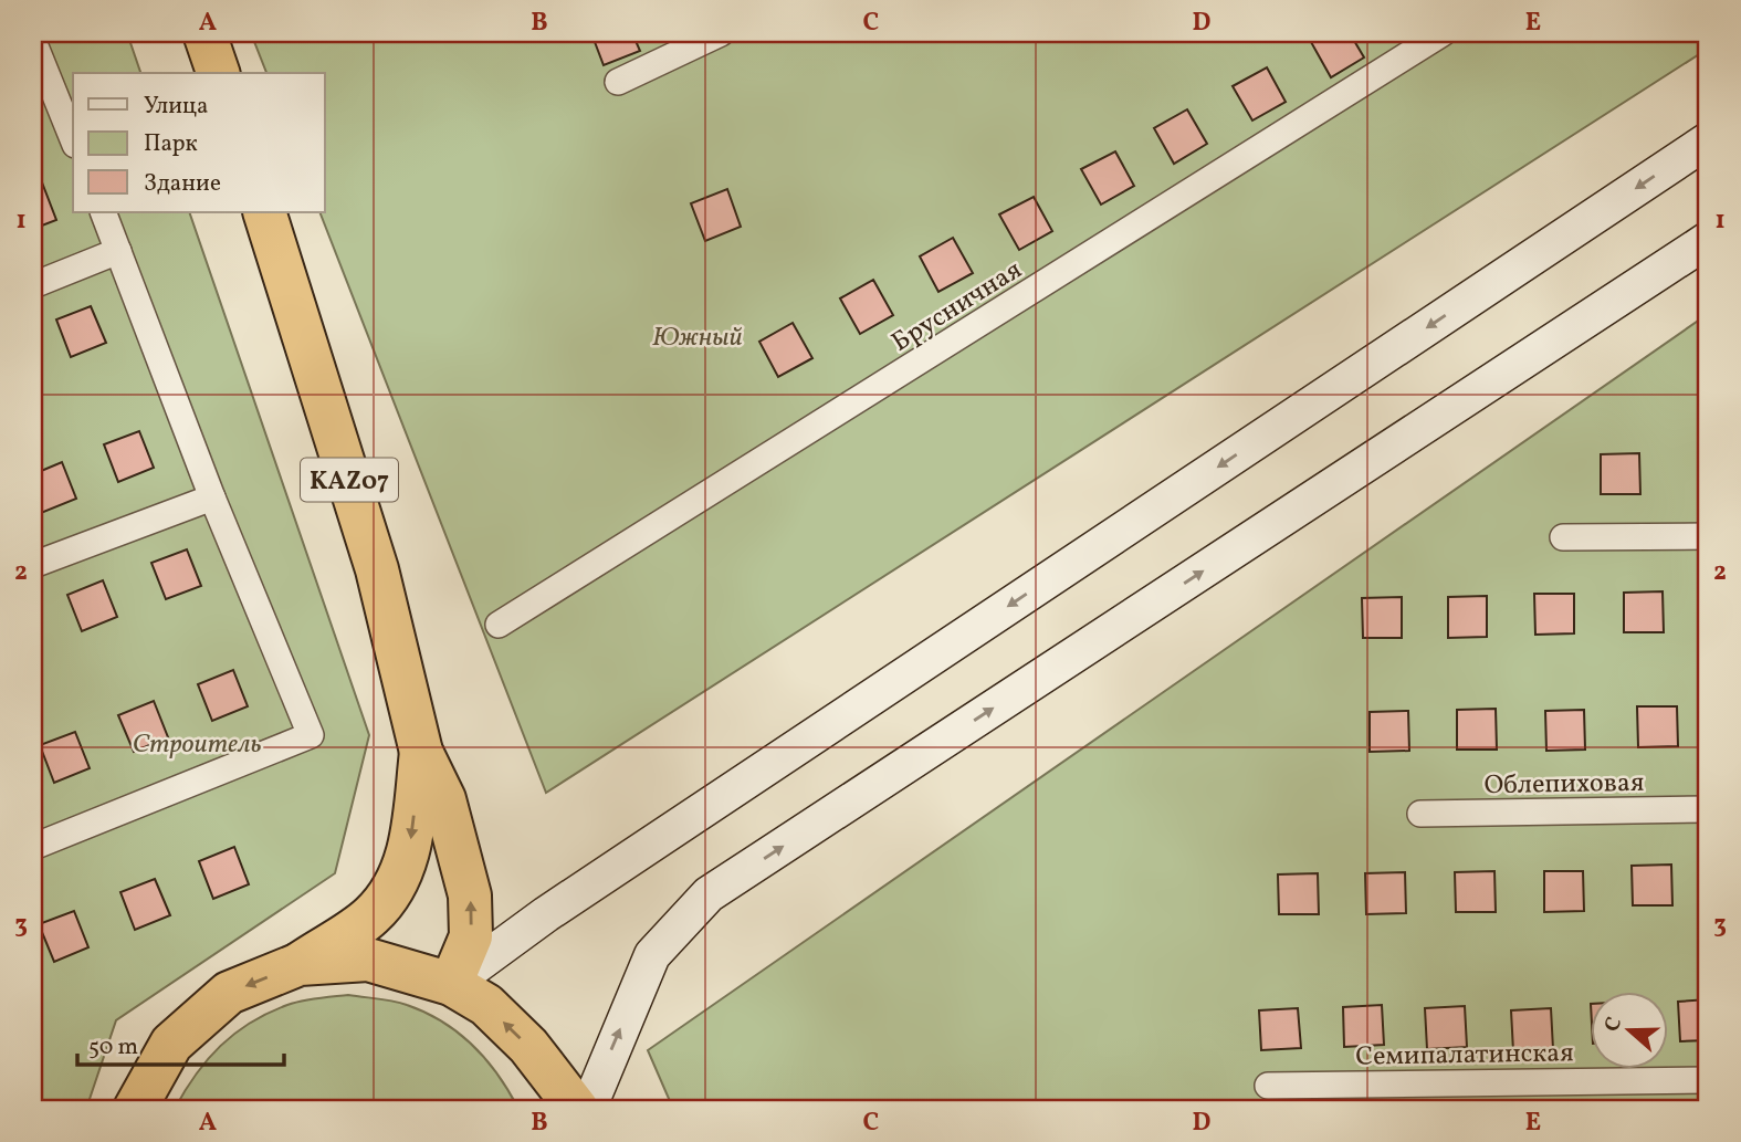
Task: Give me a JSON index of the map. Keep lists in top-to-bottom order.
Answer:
{
  "streets": {
    "highway": ["KAZ07"],
    "street": ["Брусничная", "Облепиховая", "Семипалатинская"]
  },
  "parks": ["Южный", "Строитель"],
  "legend": ["Улица", "Парк", "Здание"],
  "scale_bar": "50 m",
  "north": "left",
  "grid": {
    "columns": [
      "A",
      "B",
      "C",
      "D",
      "E"
    ],
    "rows": ["1", "2", "3"]
  }
}
